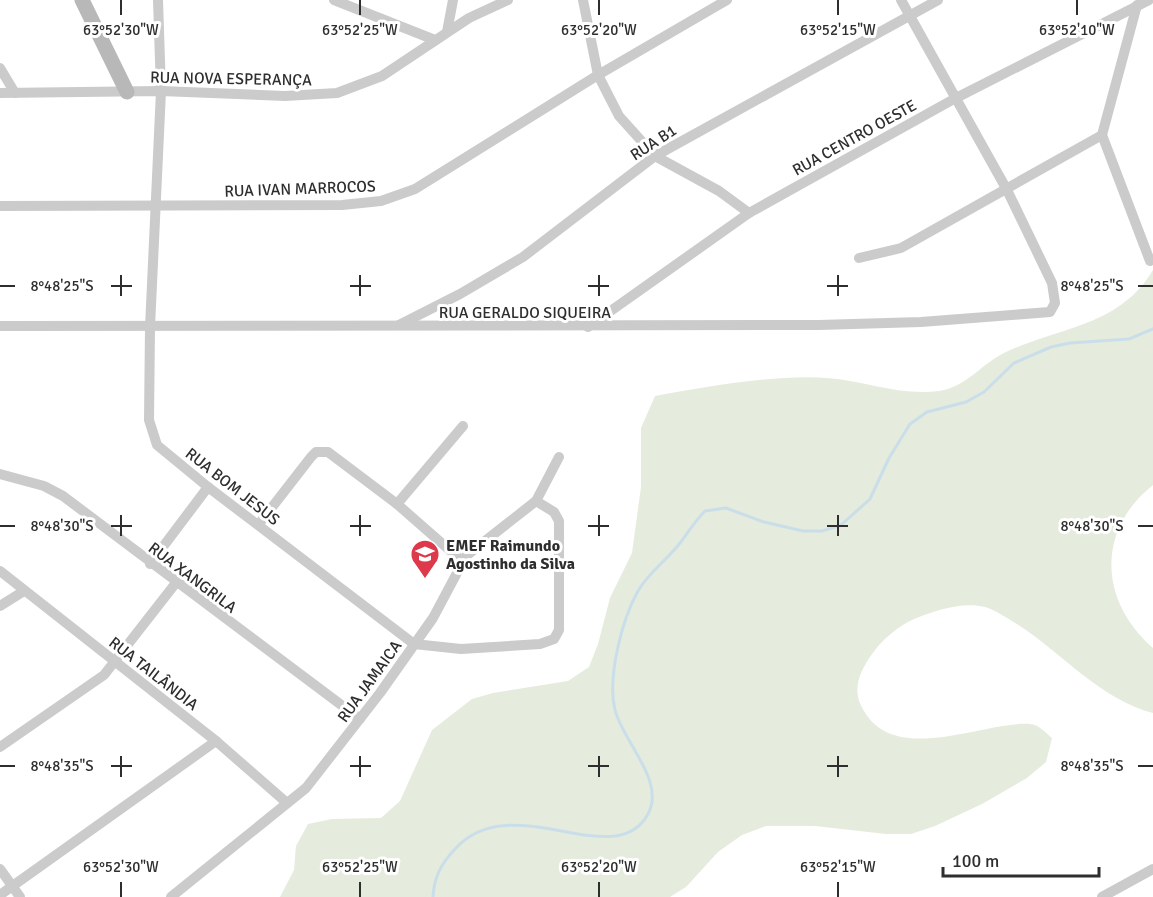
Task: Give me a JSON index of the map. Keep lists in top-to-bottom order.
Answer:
{
  "streets": {
    "street": [
      "RUA NOVA ESPERANÇA",
      "RUA CENTRO OESTE",
      "RUA B1",
      "RUA IVAN MARROCOS",
      "RUA GERALDO SIQUEIRA",
      "RUA BOM JESUS",
      "RUA XANGRILA",
      "RUA TAILÂNDIA",
      "RUA JAMAICA"
    ]
  },
  "crossings": [
    ["RUA NOVA ESPERANÇA", "RUA BOM JESUS"],
    ["RUA CENTRO OESTE", "RUA GERALDO SIQUEIRA"],
    ["RUA B1", "RUA GERALDO SIQUEIRA"],
    ["RUA IVAN MARROCOS", "RUA BOM JESUS"],
    ["RUA GERALDO SIQUEIRA", "RUA BOM JESUS"],
    ["RUA BOM JESUS", "RUA JAMAICA"],
    ["RUA XANGRILA", "RUA JAMAICA"],
    ["RUA TAILÂNDIA", "RUA JAMAICA"]
  ],
  "places": {
    "school or university": ["EMEF Raimundo Agostinho da Silva"]
  },
  "scale_bar": "100 m",
  "coordinates": [
    "63°52'30\"W",
    "63°52'25\"W",
    "63°52'20\"W",
    "63°52'15\"W",
    "63°52'10\"W",
    "8°48'25\"S",
    "8°48'30\"S",
    "8°48'35\"S"
  ]
}
